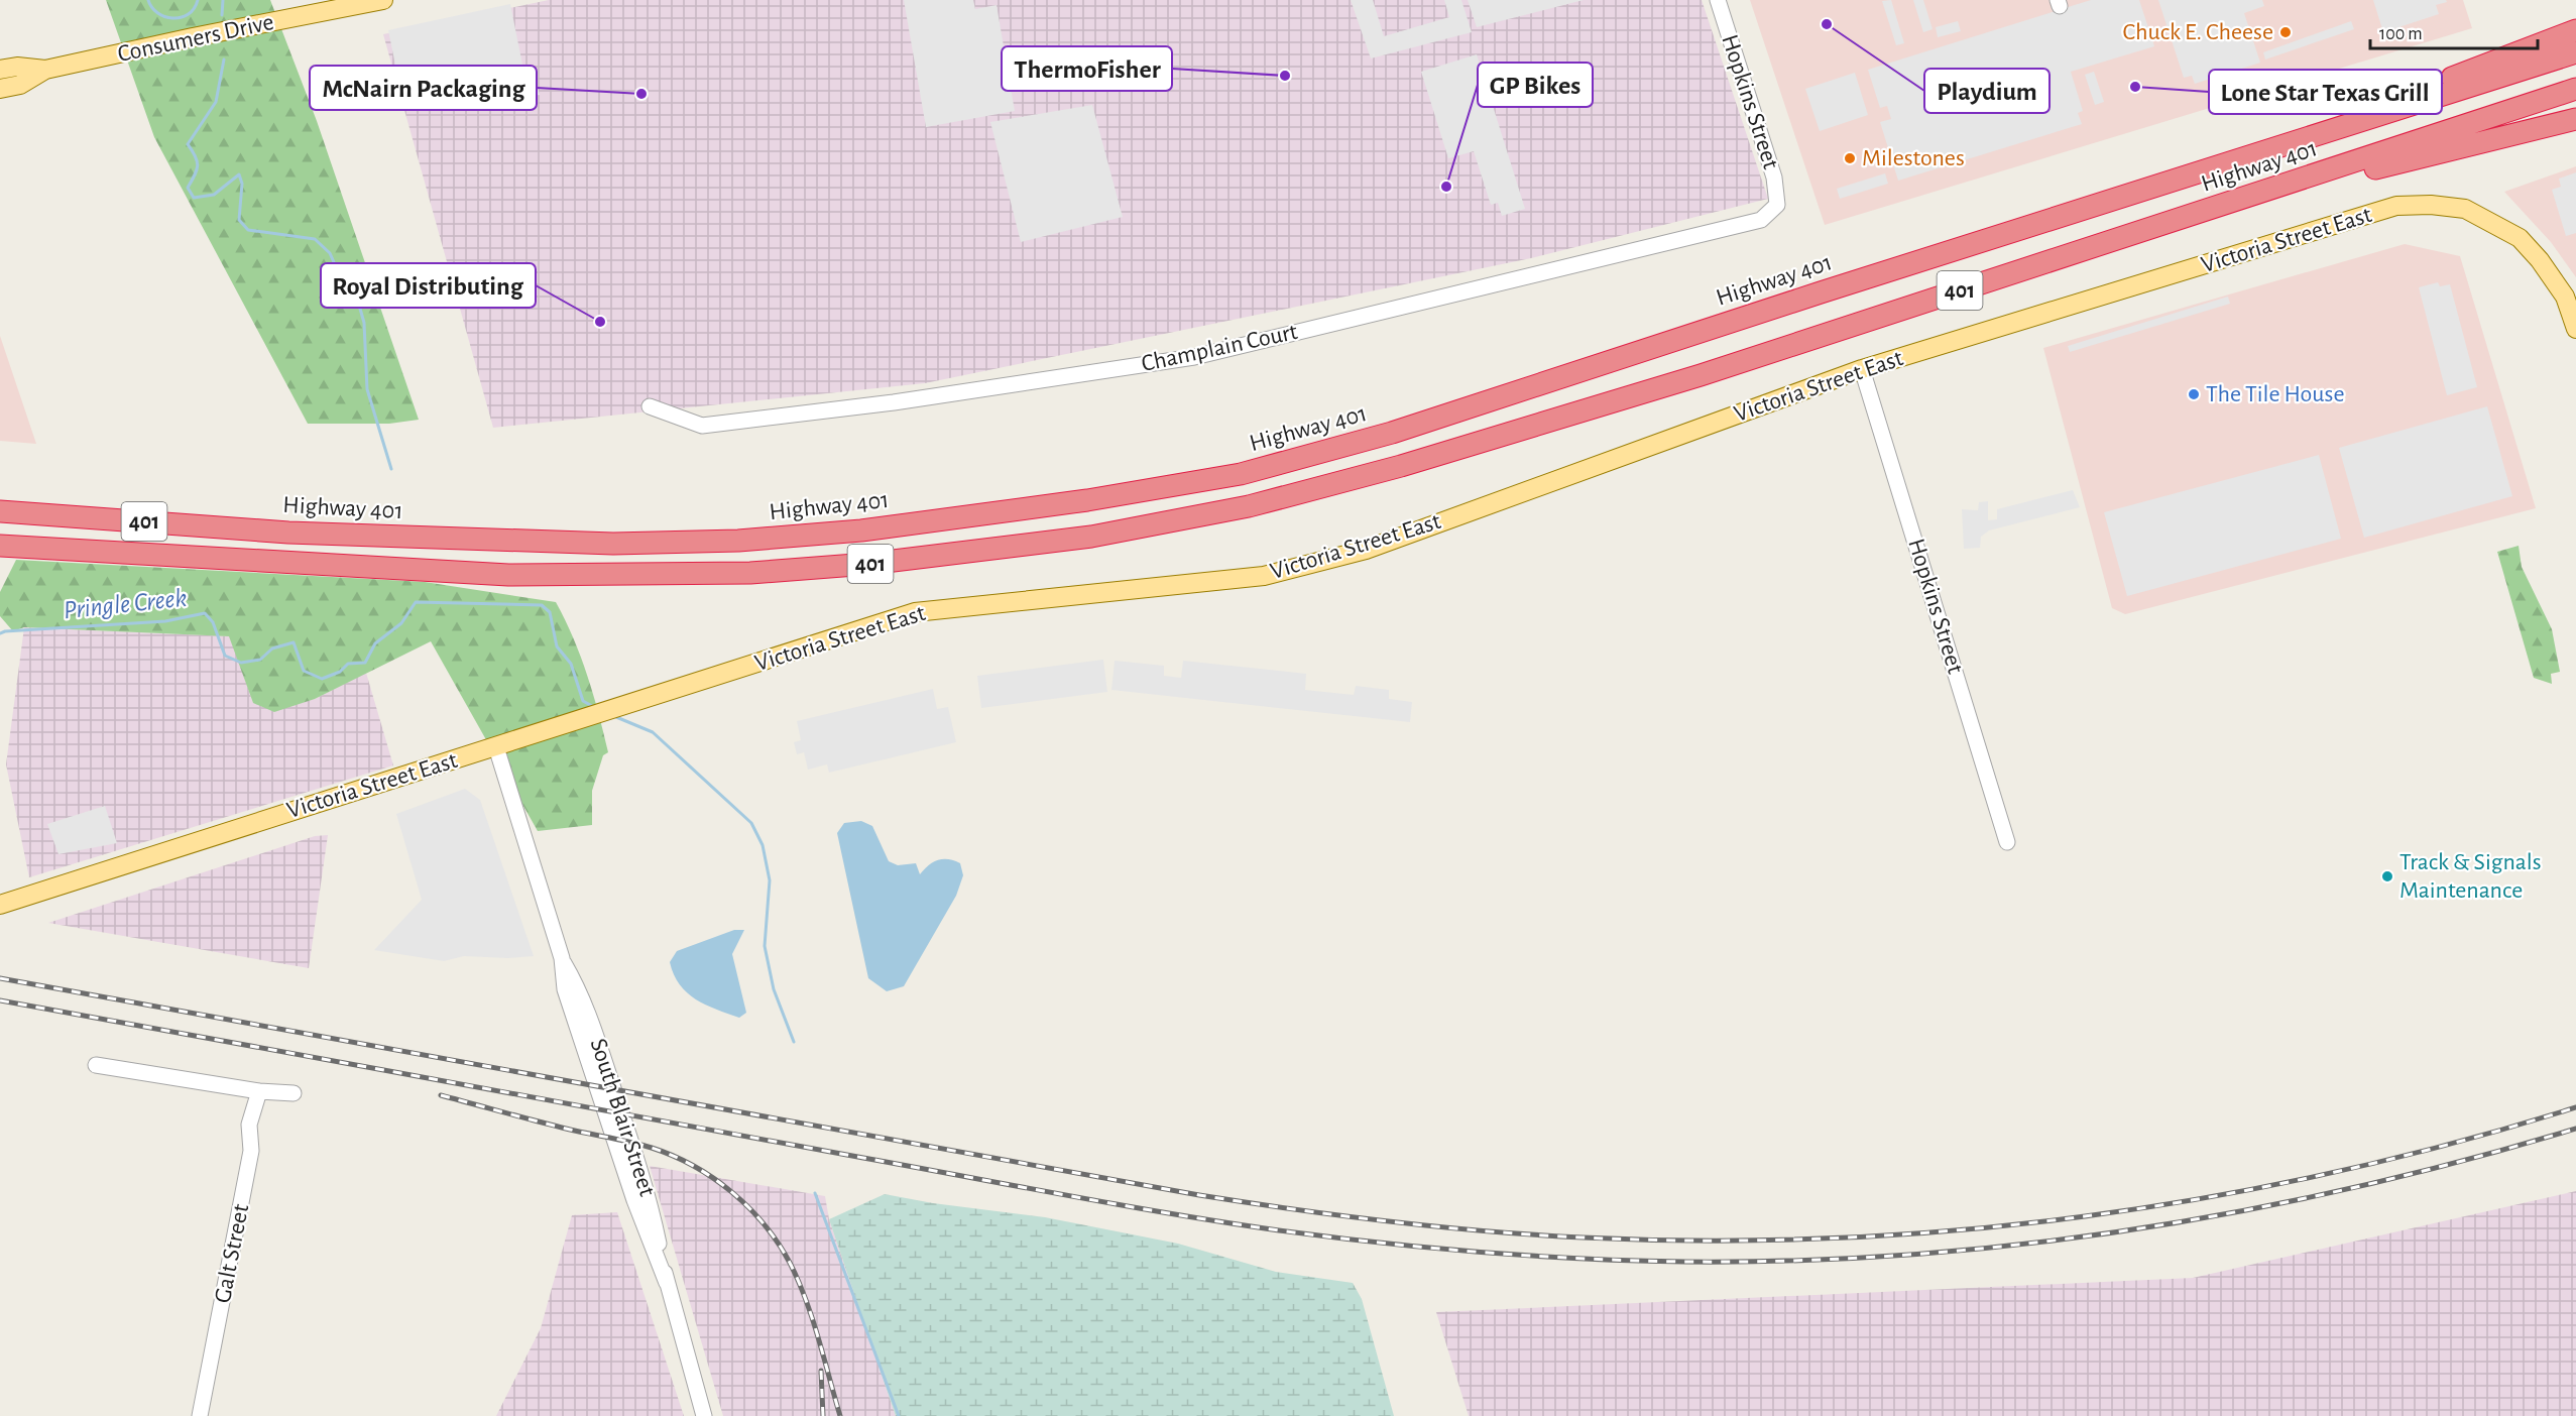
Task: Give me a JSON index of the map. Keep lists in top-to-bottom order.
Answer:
{
  "streets": {
    "highway": ["Highway 401", "401"],
    "main road": ["Consumers Drive", "Victoria Street East"],
    "street": [
      "Hopkins Street",
      "Champlain Court",
      "South Blair Street",
      "Galt Street"
    ]
  },
  "crossings": [
    ["Hopkins Street", "Victoria Street East"],
    ["Hopkins Street", "Champlain Court"],
    ["Victoria Street East", "South Blair Street"]
  ],
  "water": ["Pringle Creek"],
  "places": [
    "Playdium",
    "Chuck E. Cheese",
    "ThermoFisher",
    "Lone Star Texas Grill",
    "McNairn Packaging",
    "Milestones",
    "GP Bikes",
    "Royal Distributing",
    "The Tile House",
    "Track & Signals Maintenance"
  ],
  "scale_bar": "100 m"
}
